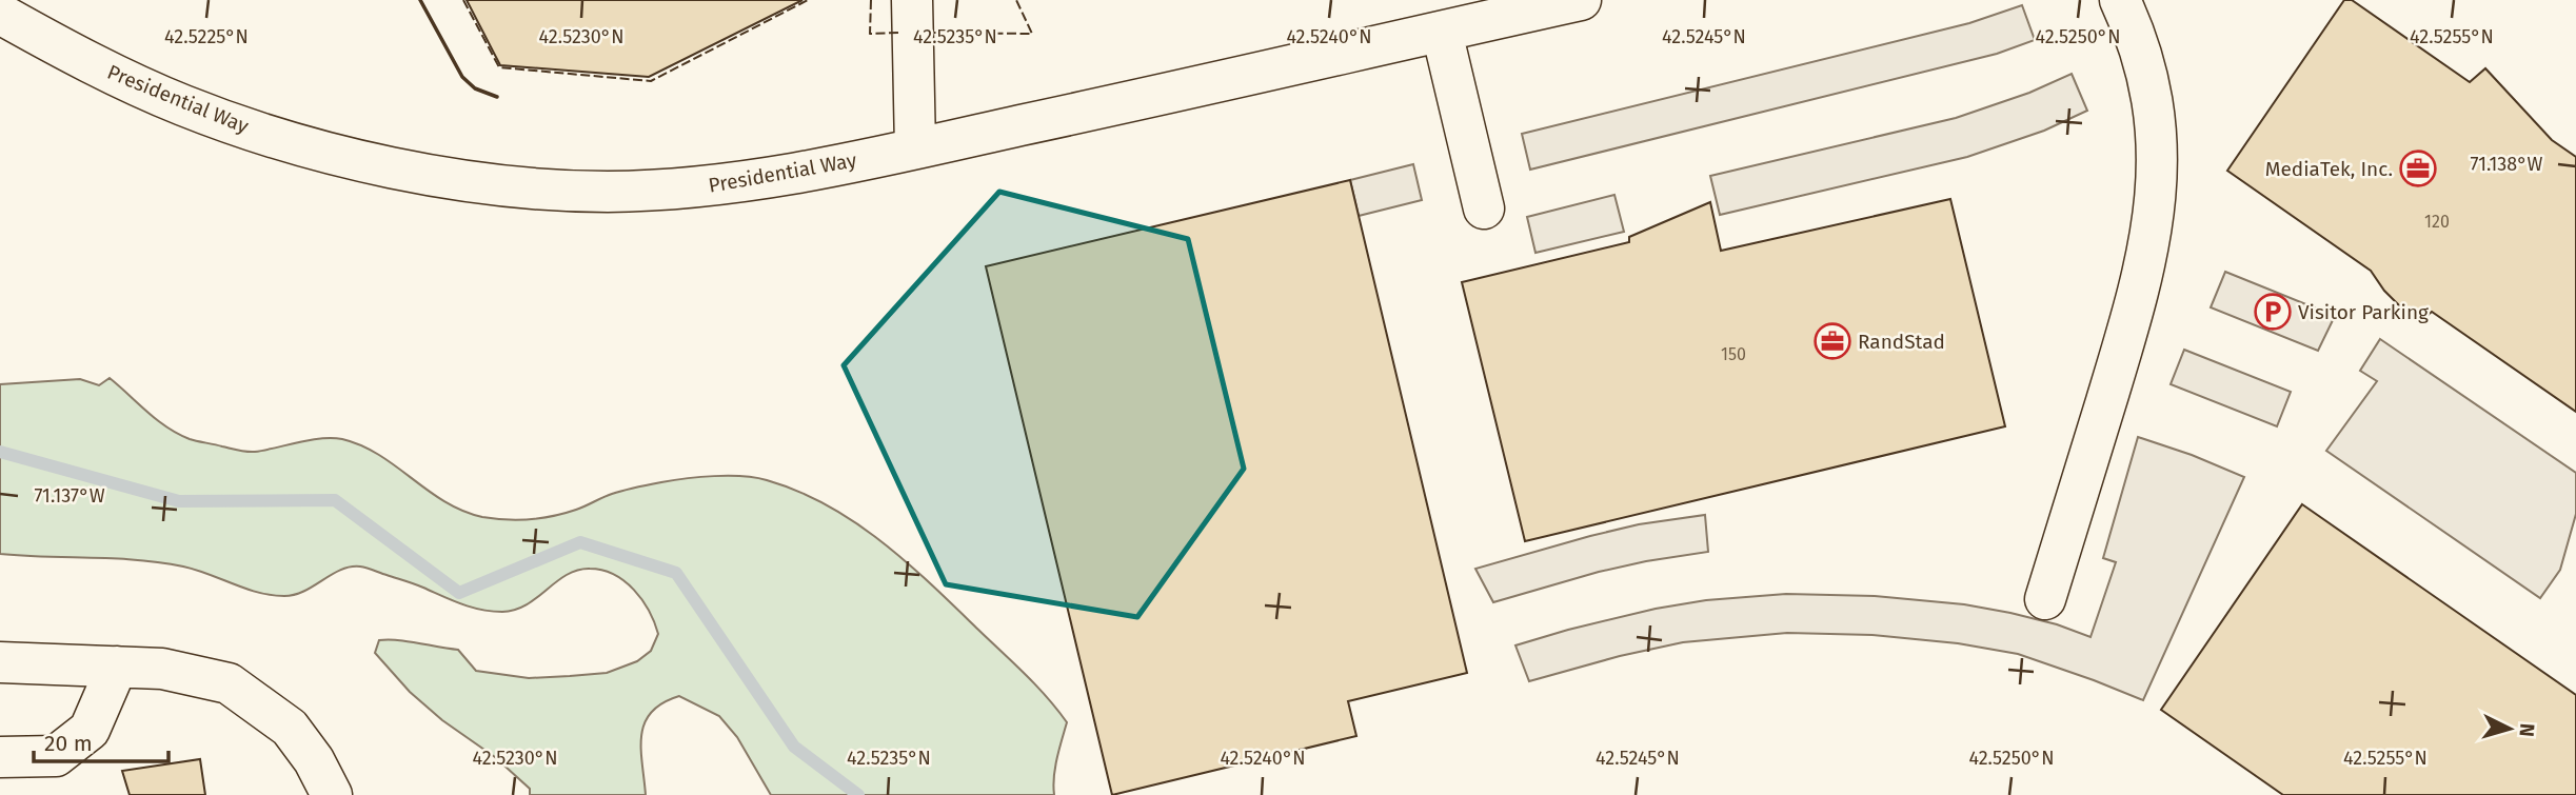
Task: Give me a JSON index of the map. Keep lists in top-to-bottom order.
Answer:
{
  "streets": {
    "street": ["Presidential Way"]
  },
  "places": {
    "office": ["MediaTek, Inc.", "RandStad"],
    "parking": ["Visitor Parking"]
  },
  "house_numbers": ["120", "150"],
  "scale_bar": "20 m",
  "north": "right",
  "coordinates": [
    "42.5225°N",
    "42.5230°N",
    "42.5235°N",
    "42.5240°N",
    "42.5245°N",
    "42.5250°N",
    "42.5255°N",
    "71.138°W",
    "71.137°W"
  ]
}
